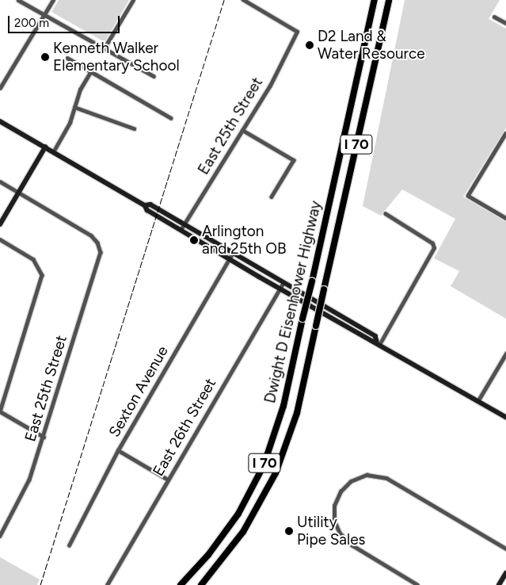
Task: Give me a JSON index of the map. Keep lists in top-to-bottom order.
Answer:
{
  "streets": {
    "highway": ["I 70", "Dwight D Eisenhower Highway"],
    "street": ["East 25th Street", "Sexton Avenue", "East 26th Street"]
  },
  "places": [
    "D2 Land & Water Resource",
    "Kenneth Walker Elementary School",
    "Arlington and 25th OB",
    "Utility Pipe Sales"
  ],
  "scale_bar": "200 m"
}
